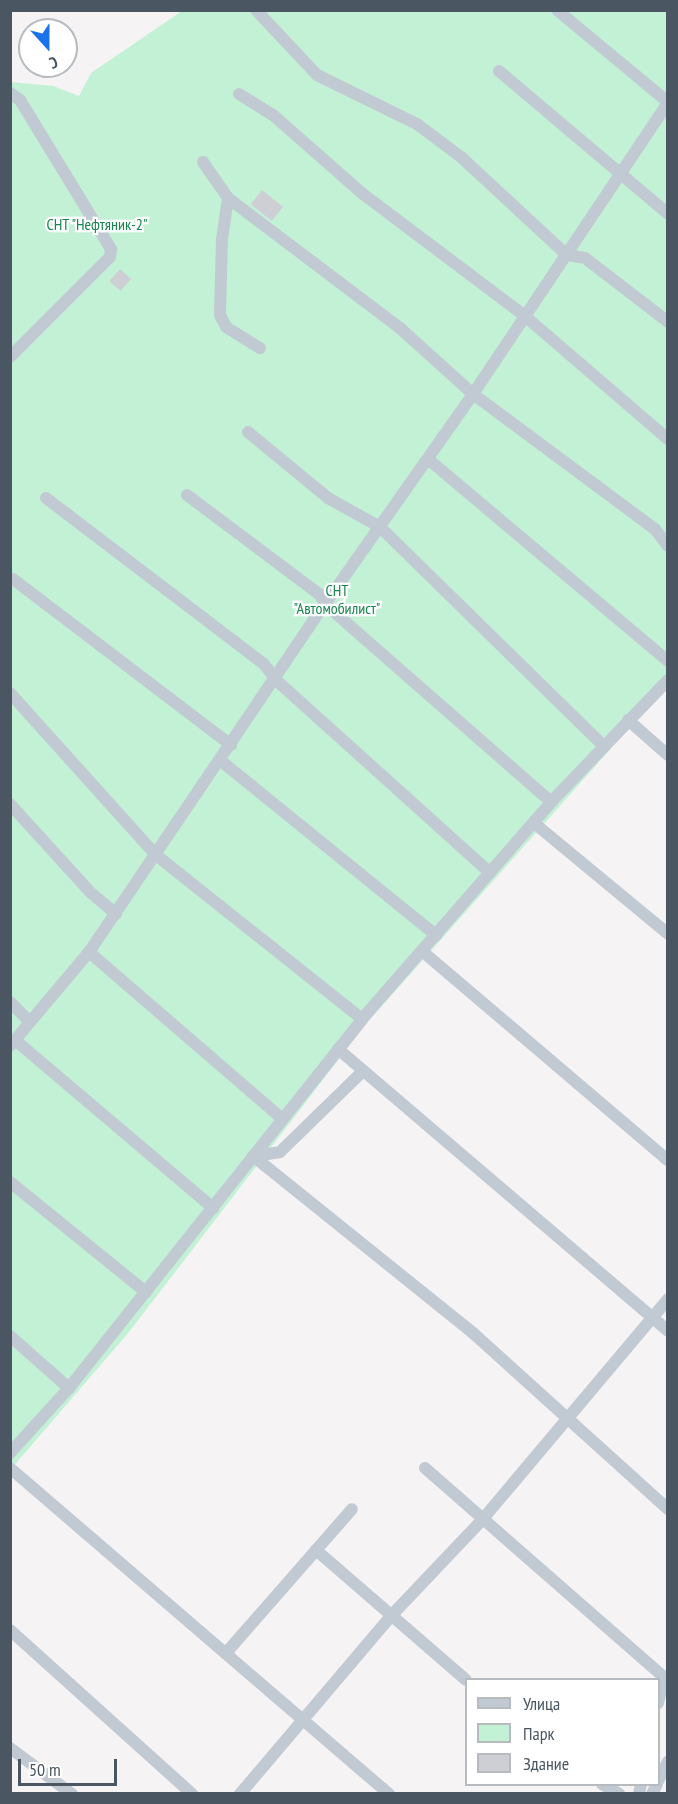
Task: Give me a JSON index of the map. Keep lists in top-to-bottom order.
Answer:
{
  "parks": ["СНТ \"Нефтяник-2\"", "СНТ \"Автомобилист\""],
  "legend": ["Улица", "Парк", "Здание"],
  "scale_bar": "50 m",
  "north": "bottom"
}
